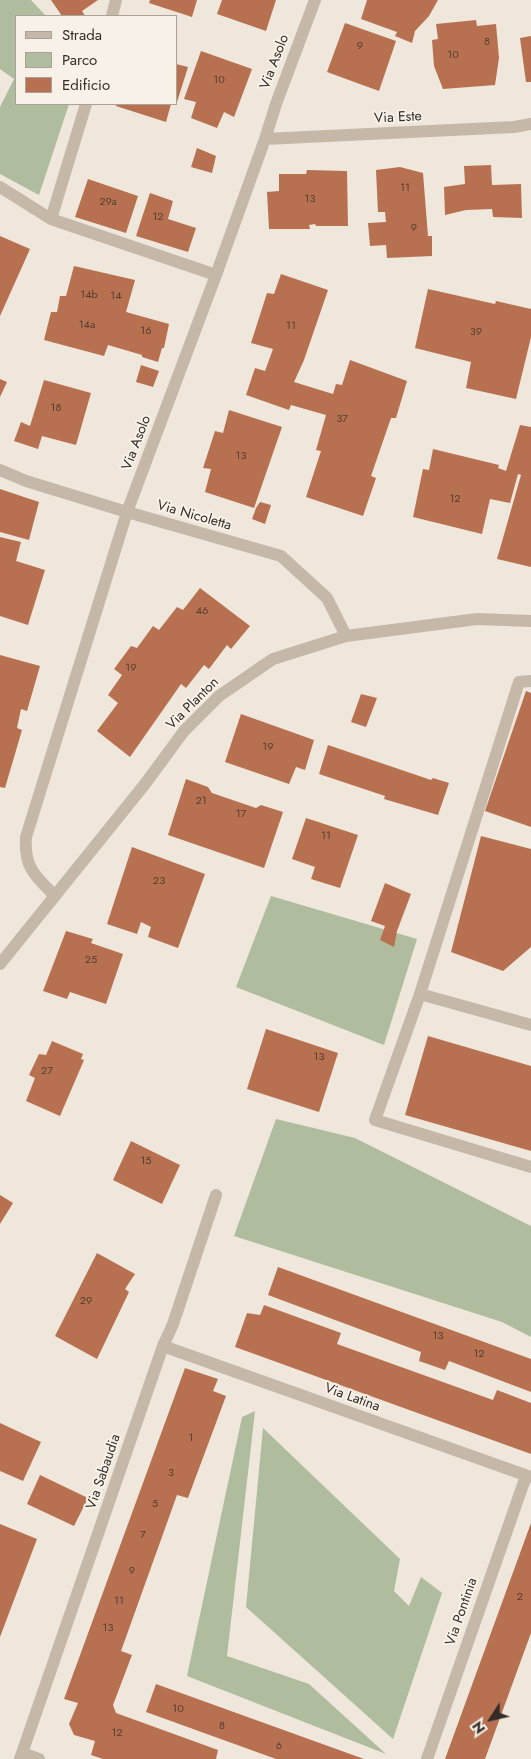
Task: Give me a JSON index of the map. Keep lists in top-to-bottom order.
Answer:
{
  "streets": {
    "street": [
      "Via Asolo",
      "Via Este",
      "Via Nicoletta",
      "Via Planton",
      "Via Latina",
      "Via Sabaudia",
      "Via Pontinia"
    ]
  },
  "crossings": [
    ["Via Asolo", "Via Este"],
    ["Via Asolo", "Via Nicoletta"],
    ["Via Asolo", "Via Planton"],
    ["Via Nicoletta", "Via Planton"],
    ["Via Latina", "Via Sabaudia"],
    ["Via Latina", "Via Pontinia"]
  ],
  "house_numbers": [
    "8",
    "9",
    "10",
    "10",
    "11",
    "13",
    "29a",
    "12",
    "9",
    "14b",
    "14",
    "14a",
    "11",
    "16",
    "39",
    "18",
    "37",
    "13",
    "12",
    "46",
    "19",
    "19",
    "21",
    "17",
    "11",
    "23",
    "25",
    "13",
    "27",
    "15",
    "29",
    "13",
    "12",
    "1",
    "3",
    "5",
    "7",
    "9",
    "2",
    "11",
    "13",
    "10",
    "8",
    "12",
    "6"
  ],
  "legend": ["Strada", "Parco", "Edificio"],
  "north": "bottom left"
}
